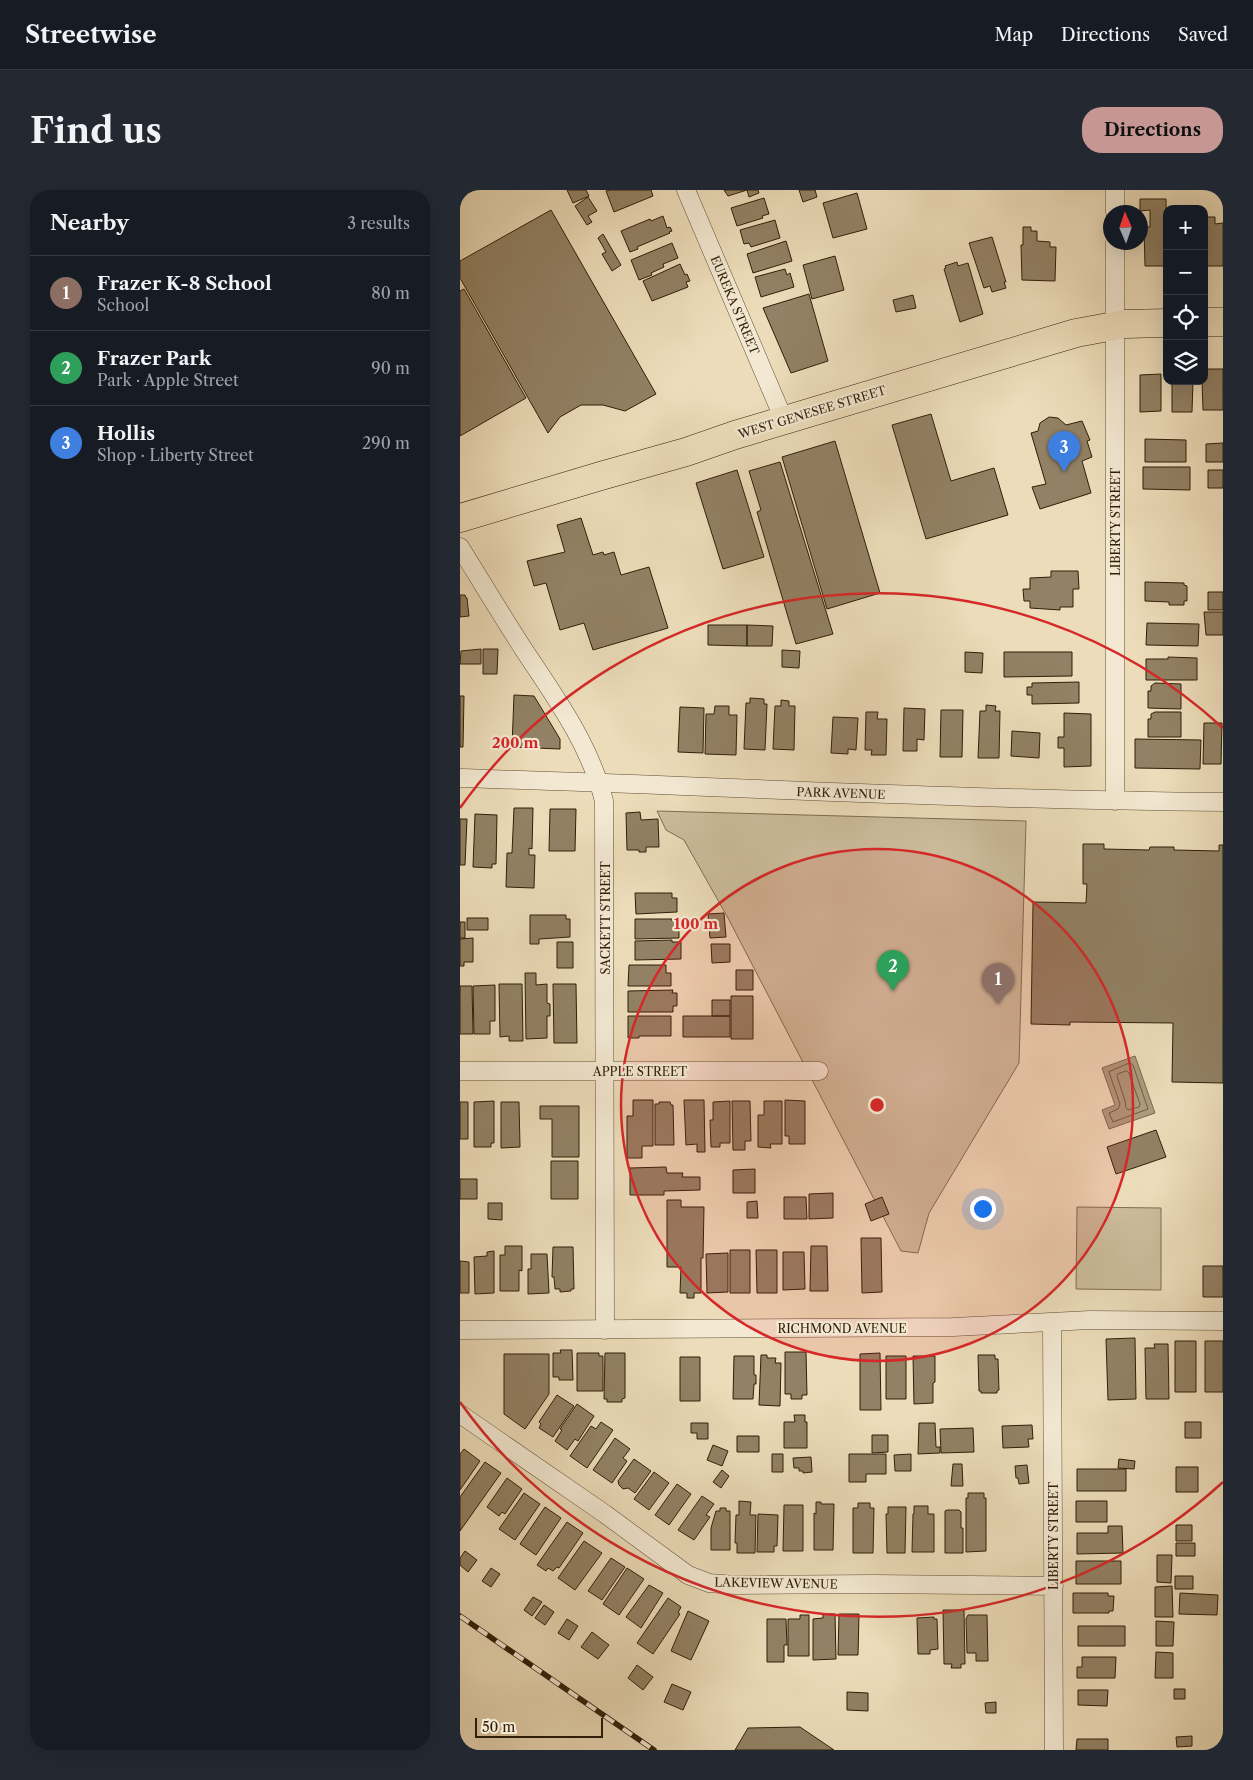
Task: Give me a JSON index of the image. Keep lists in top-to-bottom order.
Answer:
{
  "streets": {
    "main road": ["WEST GENESEE STREET"],
    "street": [
      "EUREKA STREET",
      "LIBERTY STREET",
      "PARK AVENUE",
      "SACKETT STREET",
      "APPLE STREET",
      "RICHMOND AVENUE",
      "LAKEVIEW AVENUE"
    ]
  },
  "crossings": [
    ["EUREKA STREET", "WEST GENESEE STREET"],
    ["WEST GENESEE STREET", "LIBERTY STREET"],
    ["LIBERTY STREET", "PARK AVENUE"],
    ["LIBERTY STREET", "RICHMOND AVENUE"],
    ["LIBERTY STREET", "LAKEVIEW AVENUE"],
    ["PARK AVENUE", "SACKETT STREET"],
    ["SACKETT STREET", "APPLE STREET"],
    ["SACKETT STREET", "RICHMOND AVENUE"]
  ],
  "scale_bar": "50 m",
  "north": "top",
  "page": {
    "header": "Streetwise",
    "nav": ["Map", "Directions", "Saved"],
    "buttons": "Directions",
    "title": "Find us",
    "heading": ["Nearby", "3 results"],
    "map_buttons": ["+", "−"],
    "list": [
      {
        "mark": "1",
        "name": "Frazer K-8 School",
        "note": "School",
        "value": "80 m"
      },
      {
        "mark": "2",
        "name": "Frazer Park",
        "note": "Park · Apple Street",
        "value": "90 m"
      },
      {
        "mark": "3",
        "name": "Hollis",
        "note": "Shop · Liberty Street",
        "value": "290 m"
      }
    ],
    "pins": ["3", "2", "1"],
    "scale": "50 m"
  },
  "rings": ["200 m", "100 m"]
}
